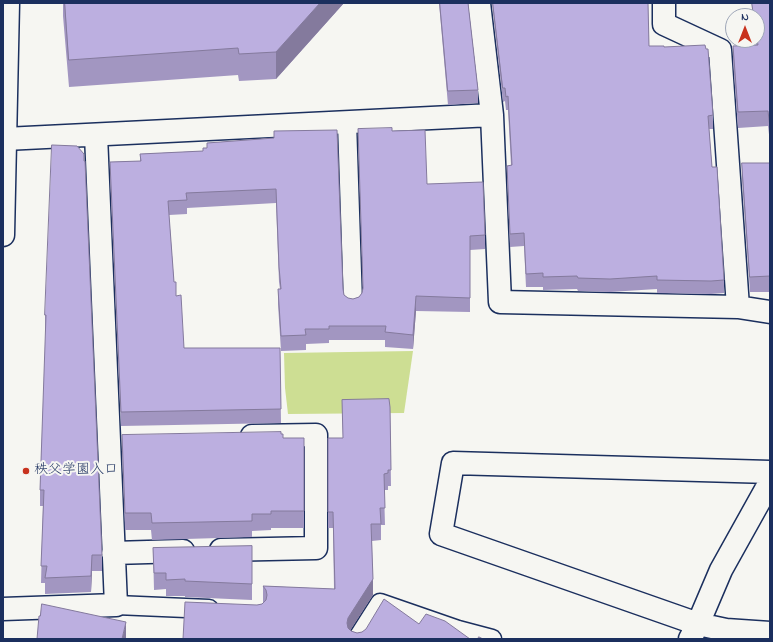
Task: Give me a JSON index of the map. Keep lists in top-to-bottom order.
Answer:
{
  "places": ["秩父学園入口"],
  "north": "top"
}
